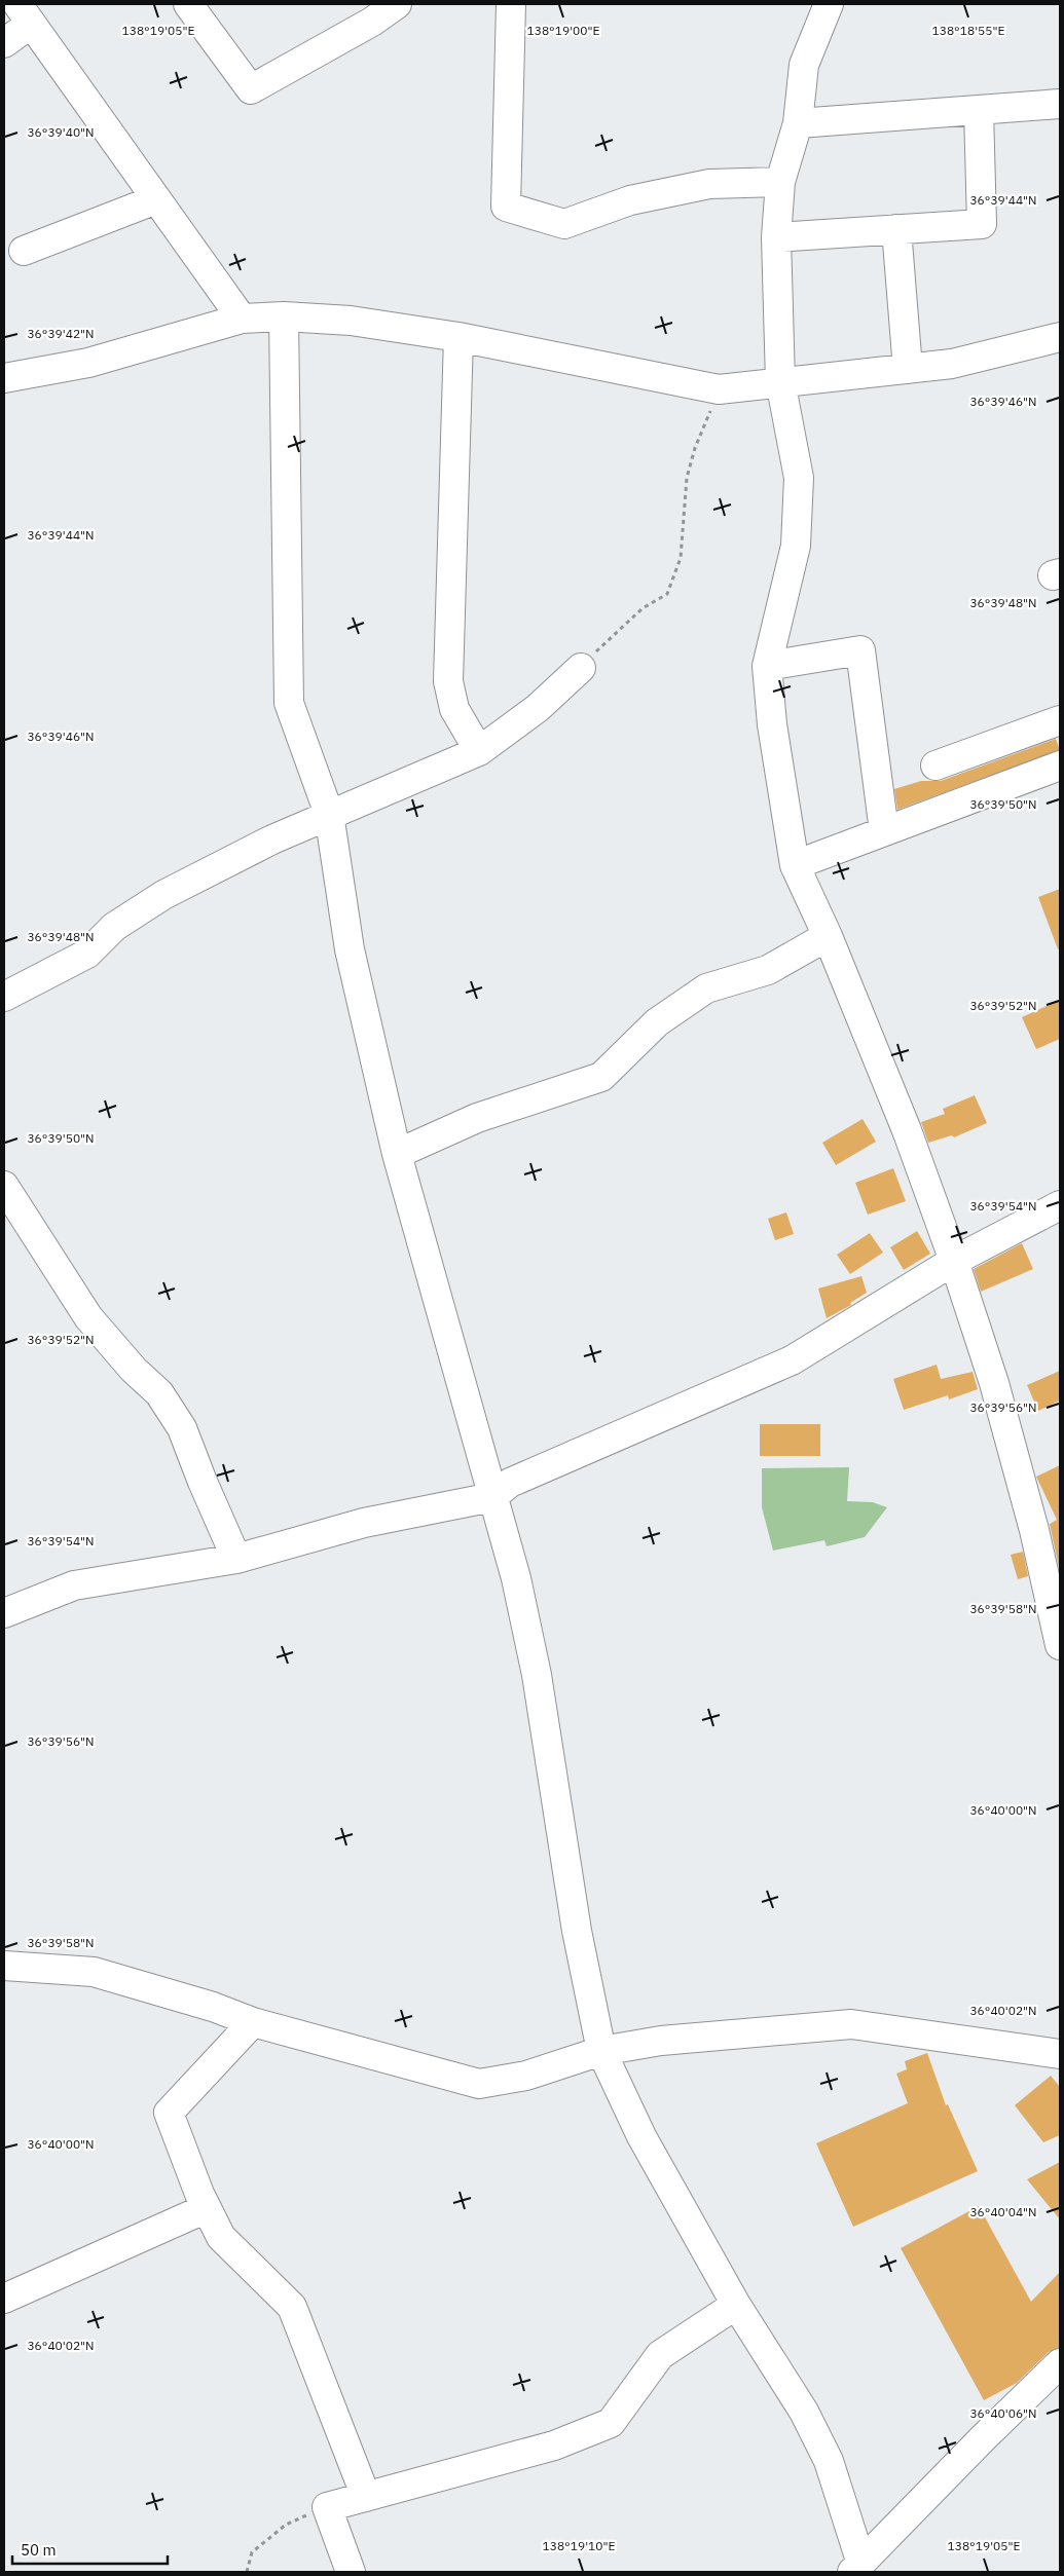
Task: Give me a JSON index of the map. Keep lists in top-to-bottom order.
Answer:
{
  "scale_bar": "50 m",
  "coordinates": [
    "138°19'05\"E",
    "138°19'00\"E",
    "138°18'55\"E",
    "36°39'40\"N",
    "36°39'44\"N",
    "36°39'42\"N",
    "36°39'46\"N",
    "36°39'48\"N",
    "36°39'50\"N",
    "36°39'52\"N",
    "36°39'54\"N",
    "36°39'56\"N",
    "36°39'58\"N",
    "36°40'00\"N",
    "36°40'02\"N",
    "36°40'04\"N",
    "36°40'06\"N",
    "138°19'10\"E"
  ]
}
